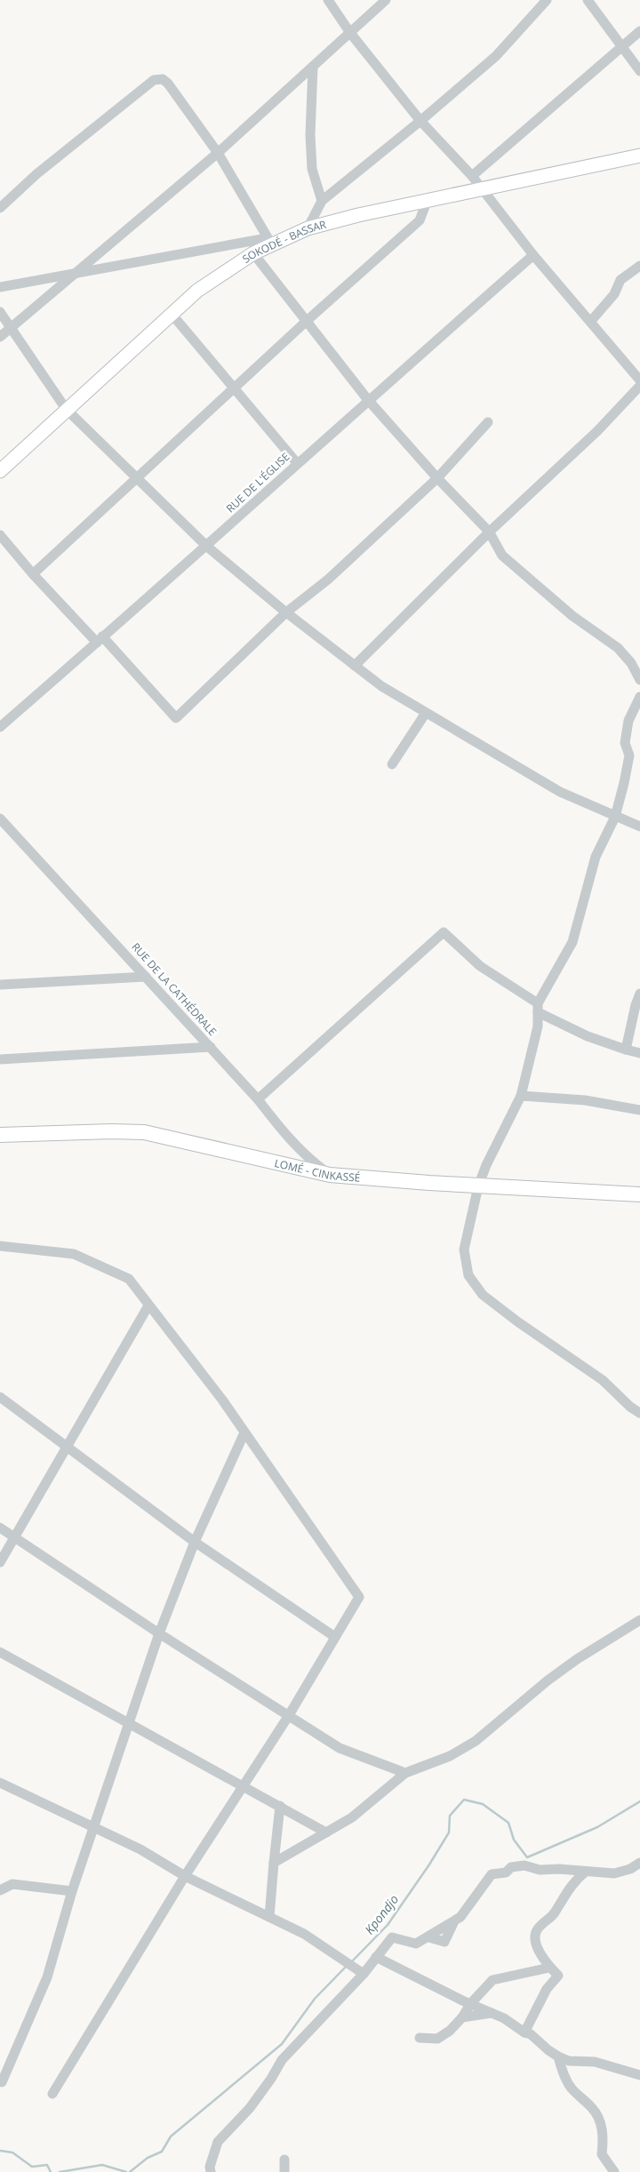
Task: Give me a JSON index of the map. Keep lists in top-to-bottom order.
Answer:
{
  "streets": {
    "highway": ["LOMÉ - CINKASSÉ"],
    "main road": ["SOKODÉ - BASSAR"],
    "street": ["RUE DE L'ÉGLISE", "RUE DE LA CATHÉDRALE"]
  },
  "crossings": [
    ["RUE DE LA CATHÉDRALE", "LOMÉ - CINKASSÉ"]
  ],
  "water": ["Kpondjo"]
}
